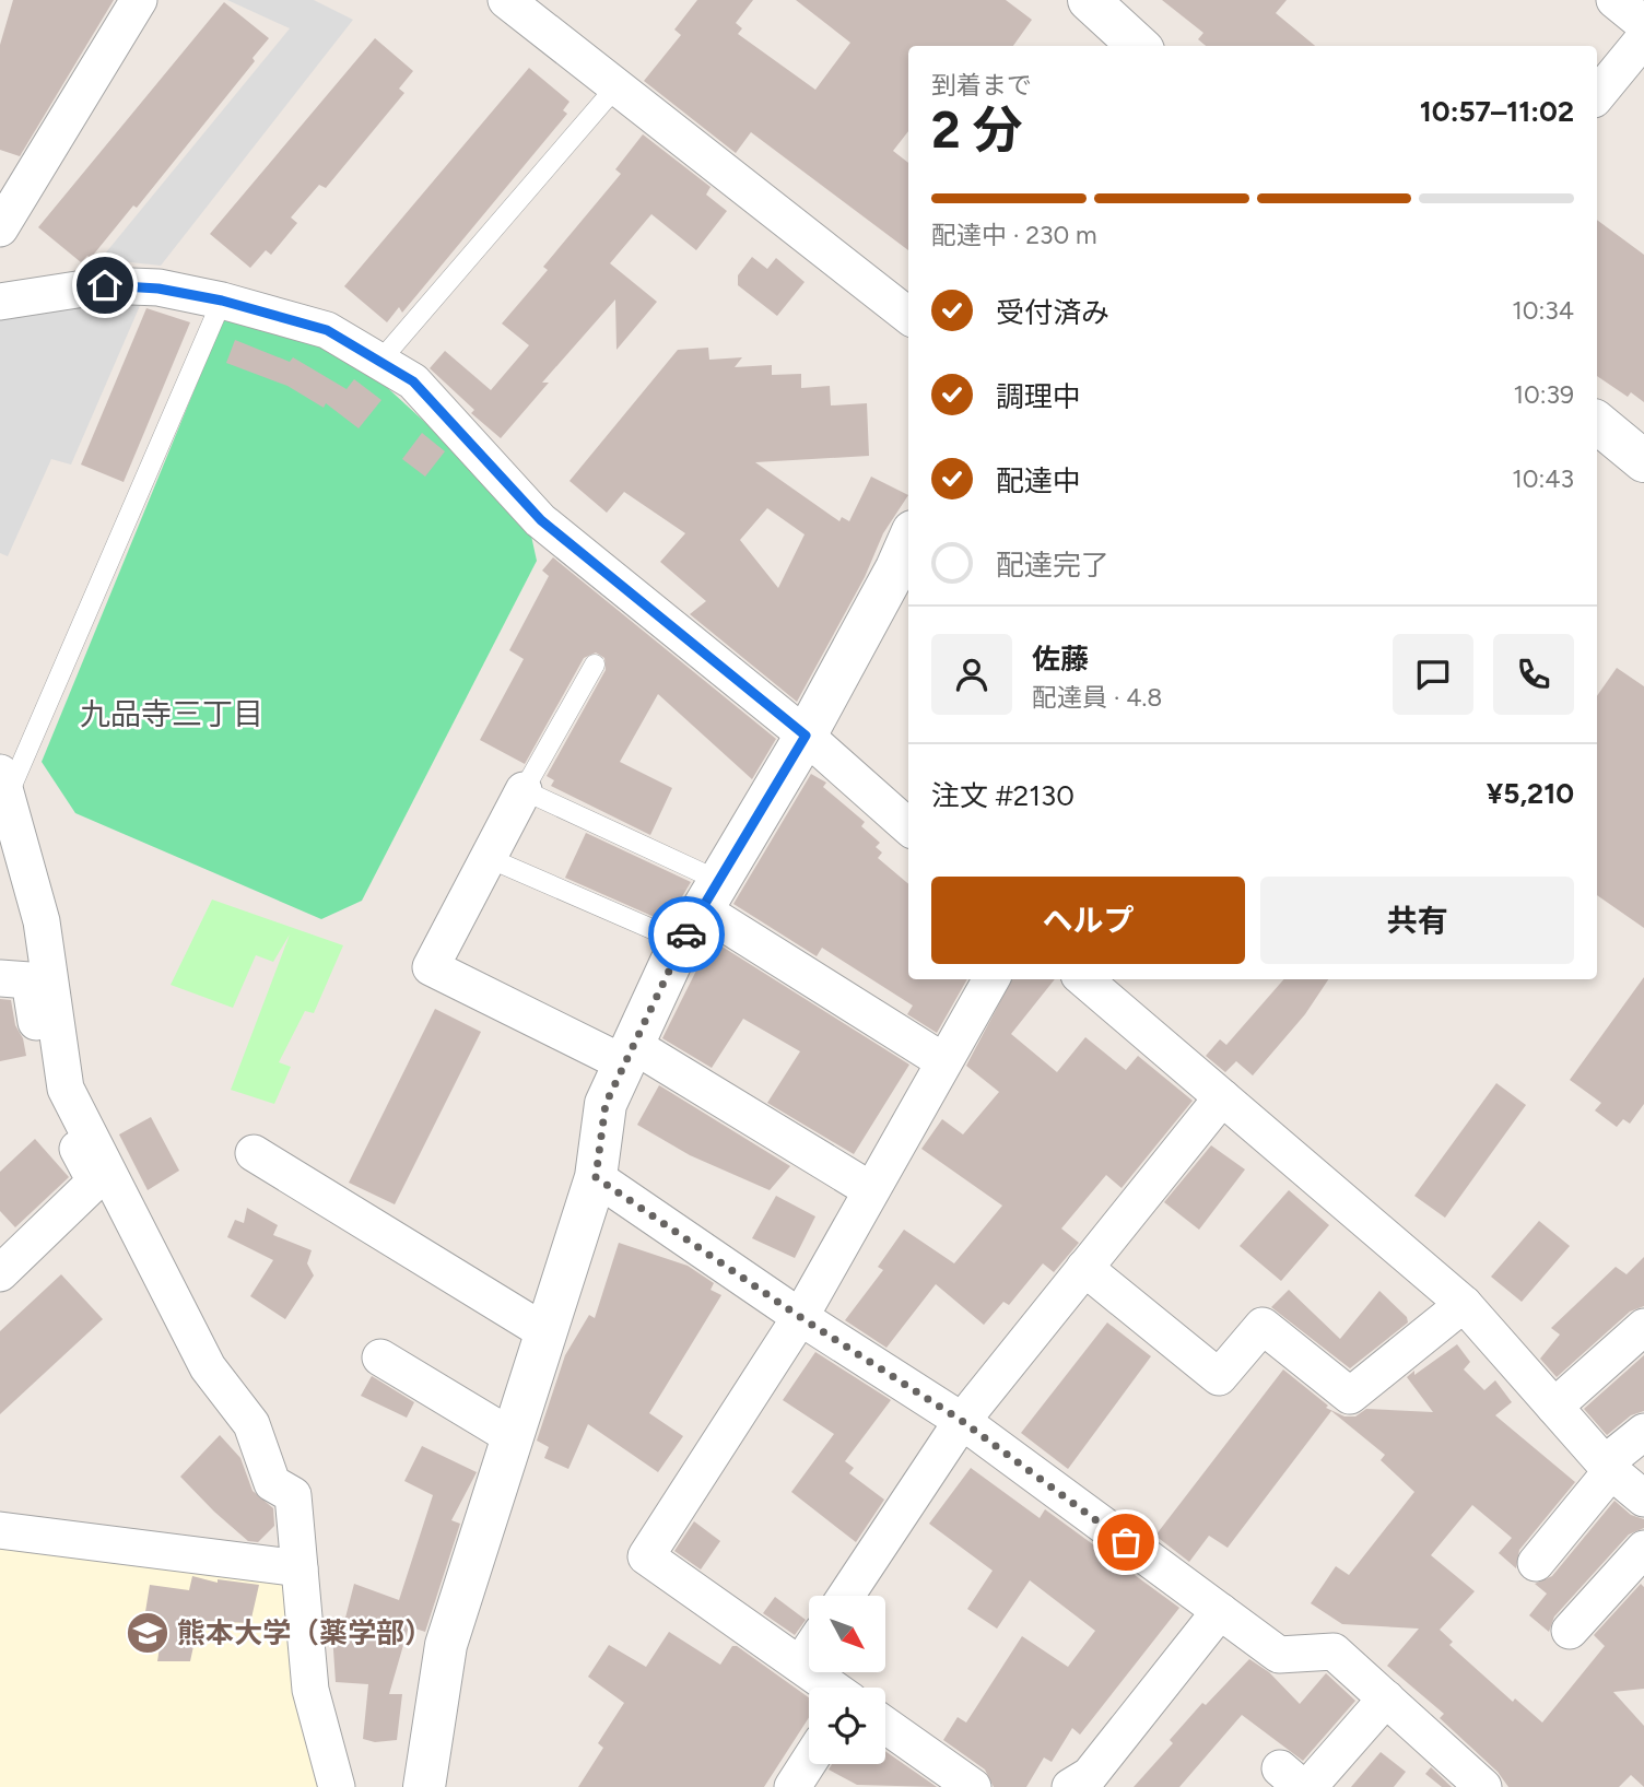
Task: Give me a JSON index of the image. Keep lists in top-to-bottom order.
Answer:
{
  "districts": ["九品寺三丁目"],
  "places": {
    "school or university": ["熊本大学（薬学部）"]
  },
  "north": "bottom right",
  "page": {
    "heading": ["2 分", "到着まで", "10:57–11:02"],
    "panel": [
      "佐藤",
      "配達員 · 4.8",
      "注文 #2130",
      "¥5,210"
    ],
    "bar": "配達中 · 230 m",
    "list": [
      ["受付済み", "10:34"],
      ["調理中", "10:39"],
      ["配達中", "10:43"],
      "配達完了"
    ],
    "buttons": ["ヘルプ", "共有"]
  }
}
